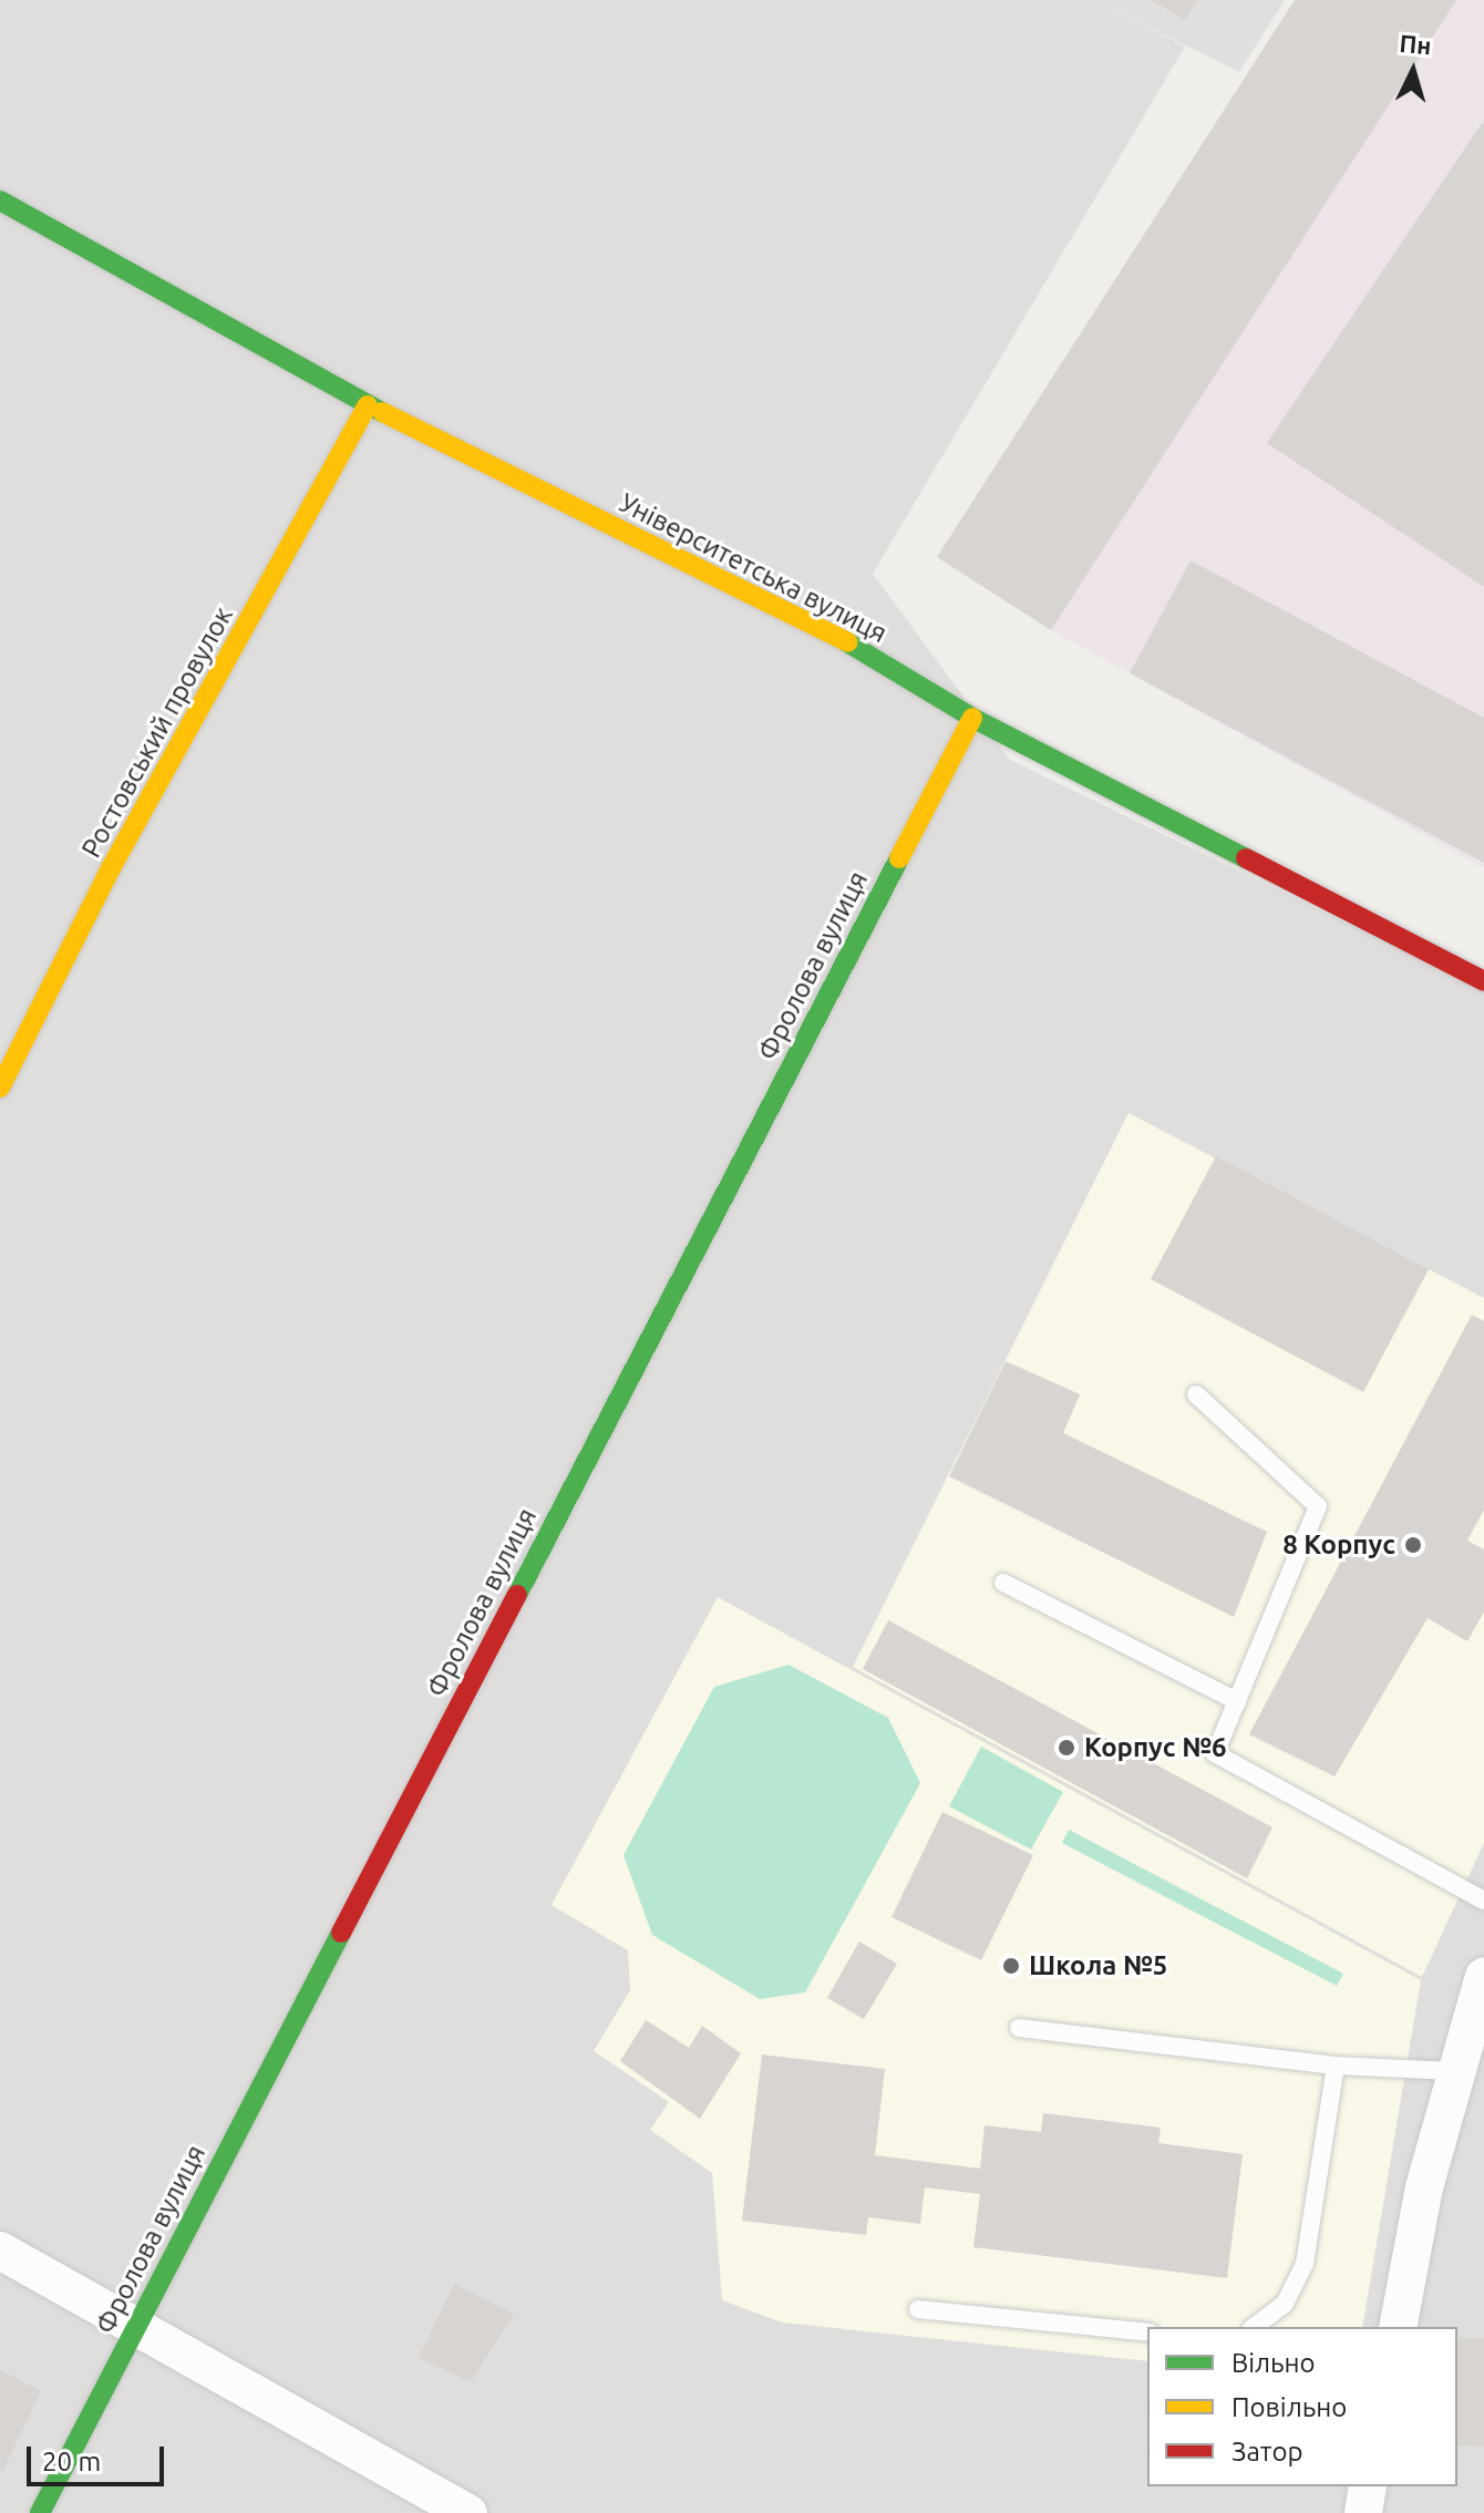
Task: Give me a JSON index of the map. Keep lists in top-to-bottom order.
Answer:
{
  "streets": {
    "street": ["Університетська вулиця", "Ростовський провулок", "Фролова вулиця"]
  },
  "crossings": [
    ["Університетська вулиця", "Ростовський провулок"],
    ["Університетська вулиця", "Фролова вулиця"]
  ],
  "places": ["8 Корпус", "Корпус №6", "Школа №5"],
  "legend": ["Вільно", "Повільно", "Затор"],
  "scale_bar": "20 m",
  "north": "top"
}
